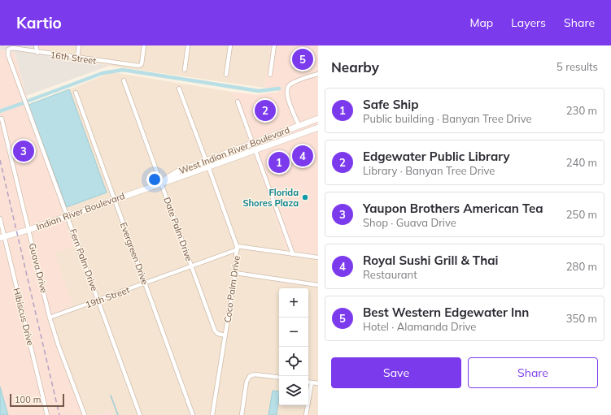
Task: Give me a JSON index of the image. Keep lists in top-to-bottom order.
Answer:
{
  "streets": {
    "main road": ["West Indian River Boulevard", "Indian River Boulevard"],
    "street": [
      "16th Street",
      "Date Palm Drive",
      "Evergreen Drive",
      "Fern Palm Drive",
      "Guava Drive",
      "Coco Palm Drive",
      "19th Street",
      "Hibiscus Drive"
    ]
  },
  "crossings": [
    ["16th Street", "Fern Palm Drive"],
    ["West Indian River Boulevard", "Indian River Boulevard"],
    ["West Indian River Boulevard", "Date Palm Drive"],
    ["West Indian River Boulevard", "Coco Palm Drive"],
    ["Indian River Boulevard", "Date Palm Drive"],
    ["Indian River Boulevard", "Evergreen Drive"],
    ["Indian River Boulevard", "Fern Palm Drive"],
    ["Indian River Boulevard", "Guava Drive"],
    ["Indian River Boulevard", "Hibiscus Drive"],
    ["Date Palm Drive", "Coco Palm Drive"],
    ["Date Palm Drive", "19th Street"],
    ["Evergreen Drive", "19th Street"],
    ["Fern Palm Drive", "19th Street"],
    ["Guava Drive", "19th Street"],
    ["Coco Palm Drive", "19th Street"]
  ],
  "places": ["Florida Shores Plaza"],
  "scale_bar": "100 m",
  "page": {
    "header": "Kartio",
    "nav": ["Map", "Layers", "Share"],
    "heading": ["Nearby", "5 results"],
    "pins": [
      "5",
      "2",
      "3",
      "4",
      "1"
    ],
    "list": [
      {
        "mark": "1",
        "name": "Safe Ship",
        "note": "Public building · Banyan Tree Drive",
        "value": "230 m"
      },
      {
        "mark": "2",
        "name": "Edgewater Public Library",
        "note": "Library · Banyan Tree Drive",
        "value": "240 m"
      },
      {
        "mark": "3",
        "name": "Yaupon Brothers American Tea",
        "note": "Shop · Guava Drive",
        "value": "250 m"
      },
      {
        "mark": "4",
        "name": "Royal Sushi Grill & Thai",
        "note": "Restaurant",
        "value": "280 m"
      },
      {
        "mark": "5",
        "name": "Best Western Edgewater Inn",
        "note": "Hotel · Alamanda Drive",
        "value": "350 m"
      }
    ],
    "map_buttons": ["+", "−"],
    "buttons": ["Save", "Share"],
    "scale": "100 m"
  }
}
